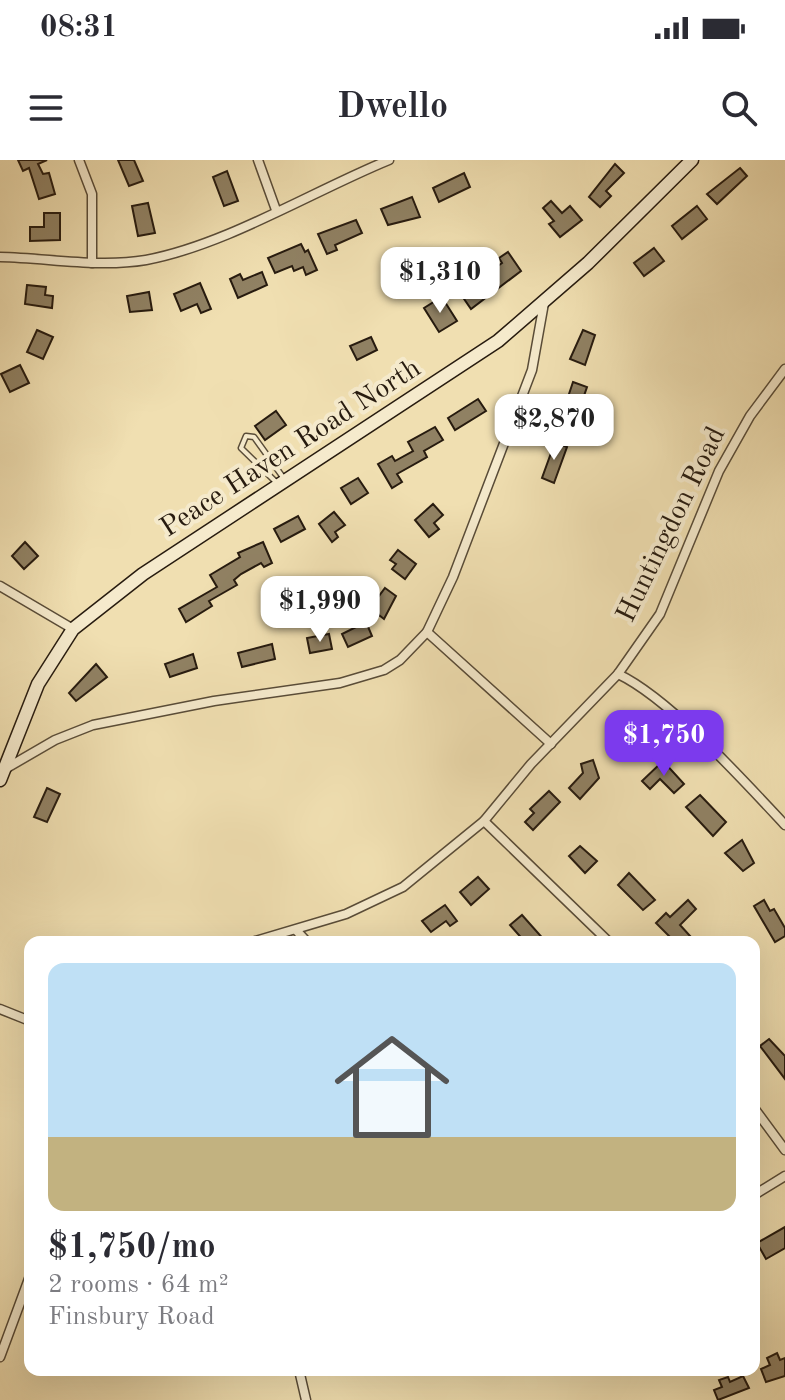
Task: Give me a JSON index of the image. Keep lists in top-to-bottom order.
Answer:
{
  "streets": {
    "main road": ["Peace Haven Road North"],
    "street": ["Huntingdon Road"]
  },
  "page": {
    "status": "08:31",
    "header": "Dwello",
    "price": [
      "$1,310",
      "$2,870",
      "$1,990",
      "$1,750"
    ],
    "list": [
      {
        "name": "$1,750/mo",
        "note": "2 rooms · 64 m² · Finsbury Road"
      }
    ]
  }
}
